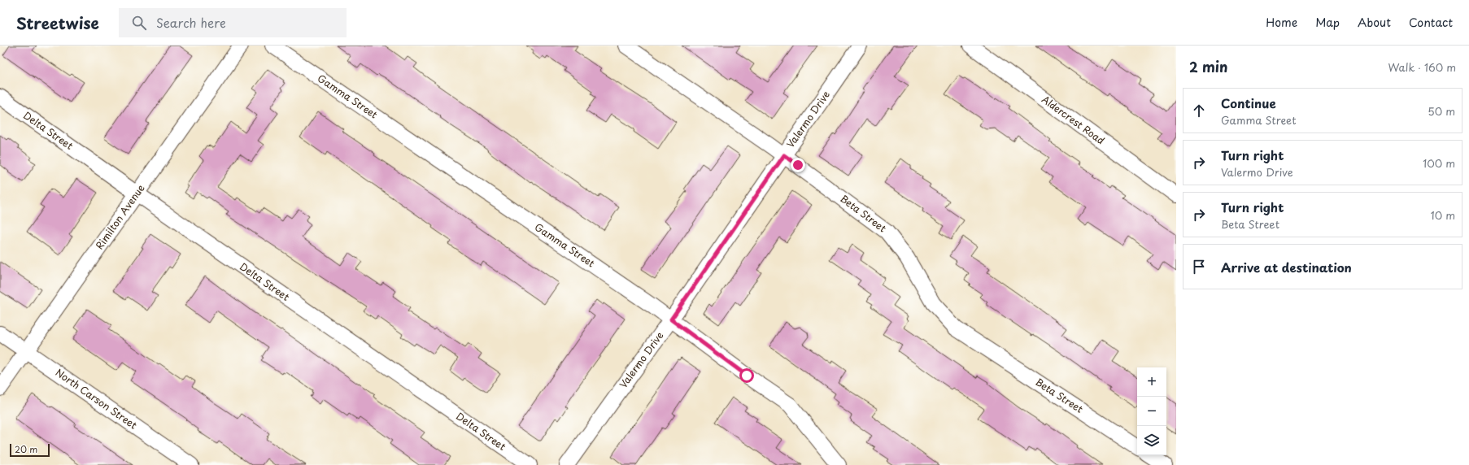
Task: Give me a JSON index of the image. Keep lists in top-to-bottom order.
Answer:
{
  "streets": {
    "street": [
      "Gamma Street",
      "Valermo Drive",
      "Aldercrest Road",
      "Delta Street",
      "Beta Street",
      "Rimilton Avenue",
      "North Carson Street"
    ]
  },
  "crossings": [
    ["Gamma Street", "Valermo Drive"],
    ["Valermo Drive", "Beta Street"],
    ["Delta Street", "Rimilton Avenue"],
    ["Rimilton Avenue", "North Carson Street"]
  ],
  "scale_bar": "20 m",
  "page": {
    "header": "Streetwise",
    "search": "Search here",
    "nav": [
      "Home",
      "Map",
      "About",
      "Contact"
    ],
    "heading": ["2 min", "Walk · 160 m"],
    "list": [
      ["Continue", "Gamma Street", "50 m"],
      ["Turn right", "Valermo Drive", "100 m"],
      ["Turn right", "Beta Street", "10 m"],
      "Arrive at destination"
    ],
    "map_buttons": ["+", "−"],
    "scale": "20 m"
  }
}
